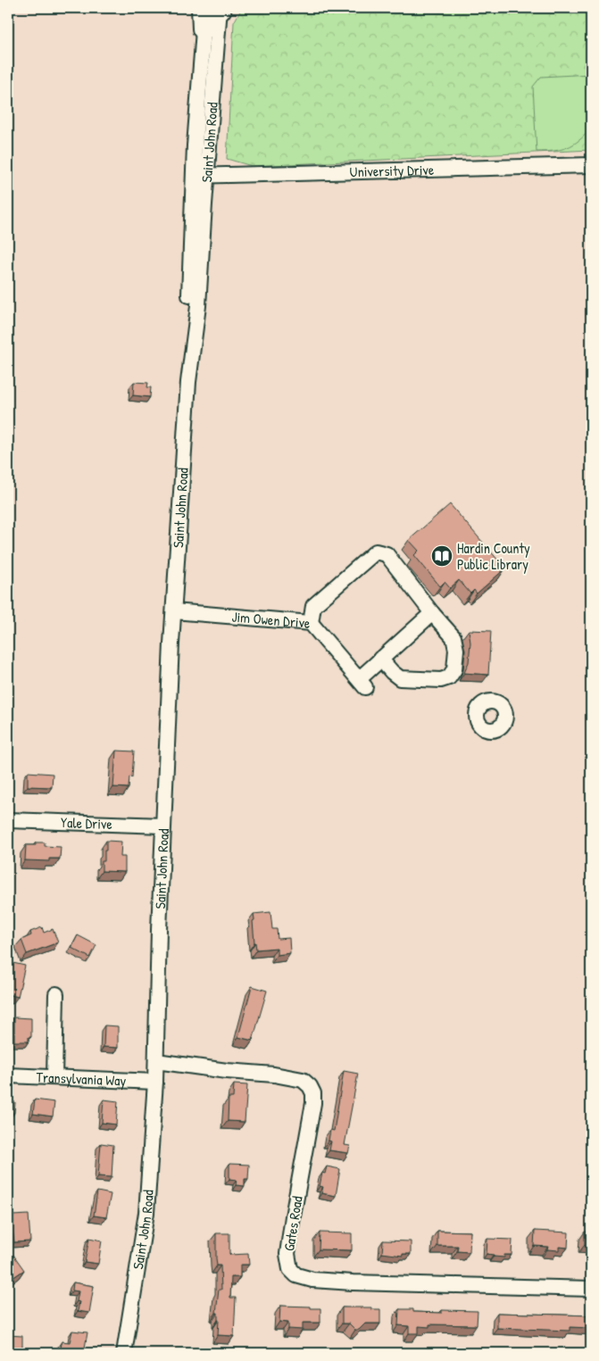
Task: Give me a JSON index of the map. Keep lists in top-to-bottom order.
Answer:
{
  "streets": {
    "street": [
      "Saint John Road",
      "University Drive",
      "Jim Owen Drive",
      "Yale Drive",
      "Transylvania Way",
      "Gates Road"
    ]
  },
  "crossings": [
    ["Saint John Road", "University Drive"],
    ["Saint John Road", "Jim Owen Drive"],
    ["Saint John Road", "Yale Drive"],
    ["Saint John Road", "Transylvania Way"],
    ["Saint John Road", "Gates Road"]
  ],
  "places": {
    "library": ["Hardin County Public Library"]
  }
}
